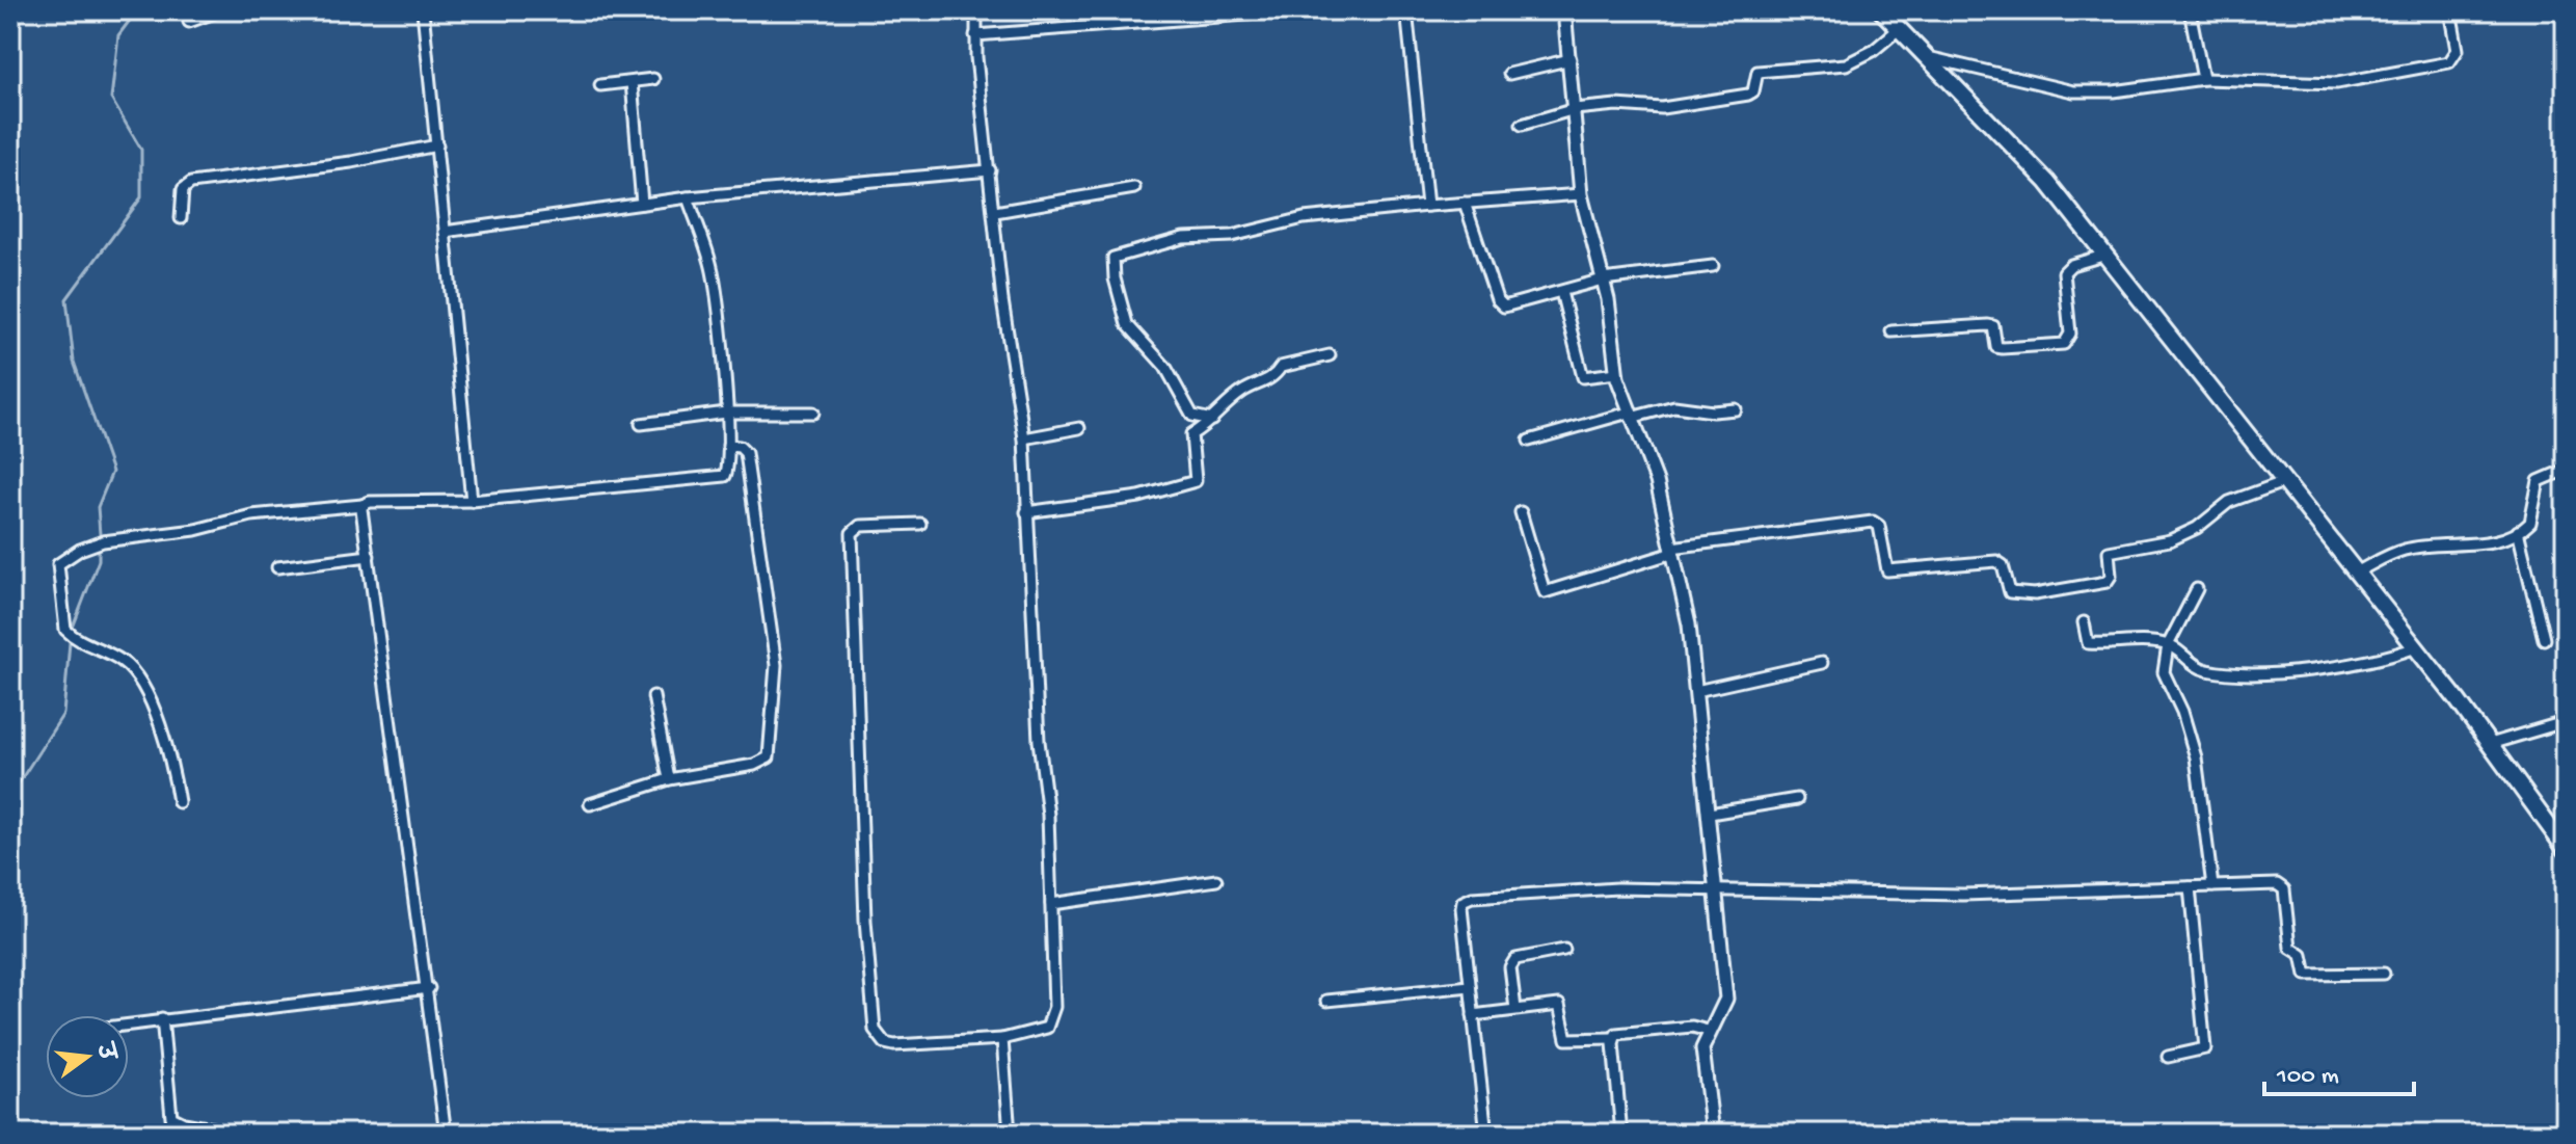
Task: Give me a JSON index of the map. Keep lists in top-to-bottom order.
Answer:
{
  "scale_bar": "100 m",
  "north": "right"
}
